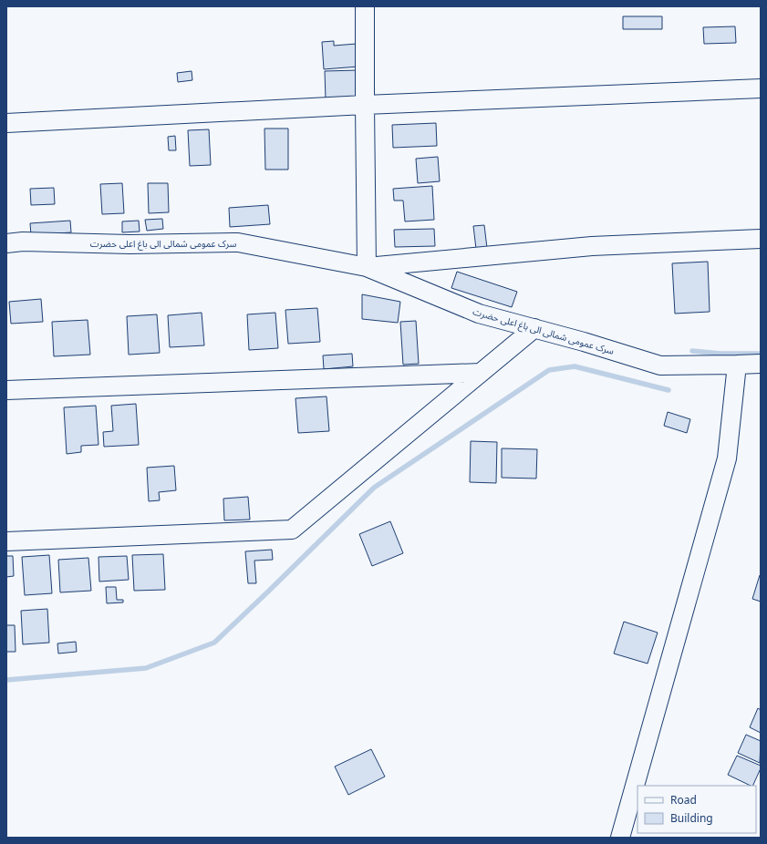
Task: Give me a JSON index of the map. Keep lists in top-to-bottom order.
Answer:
{
  "streets": {
    "street": ["سرک عمومی شمالی الی باغ اعلی حضرت"]
  },
  "legend": ["Road", "Building"]
}
